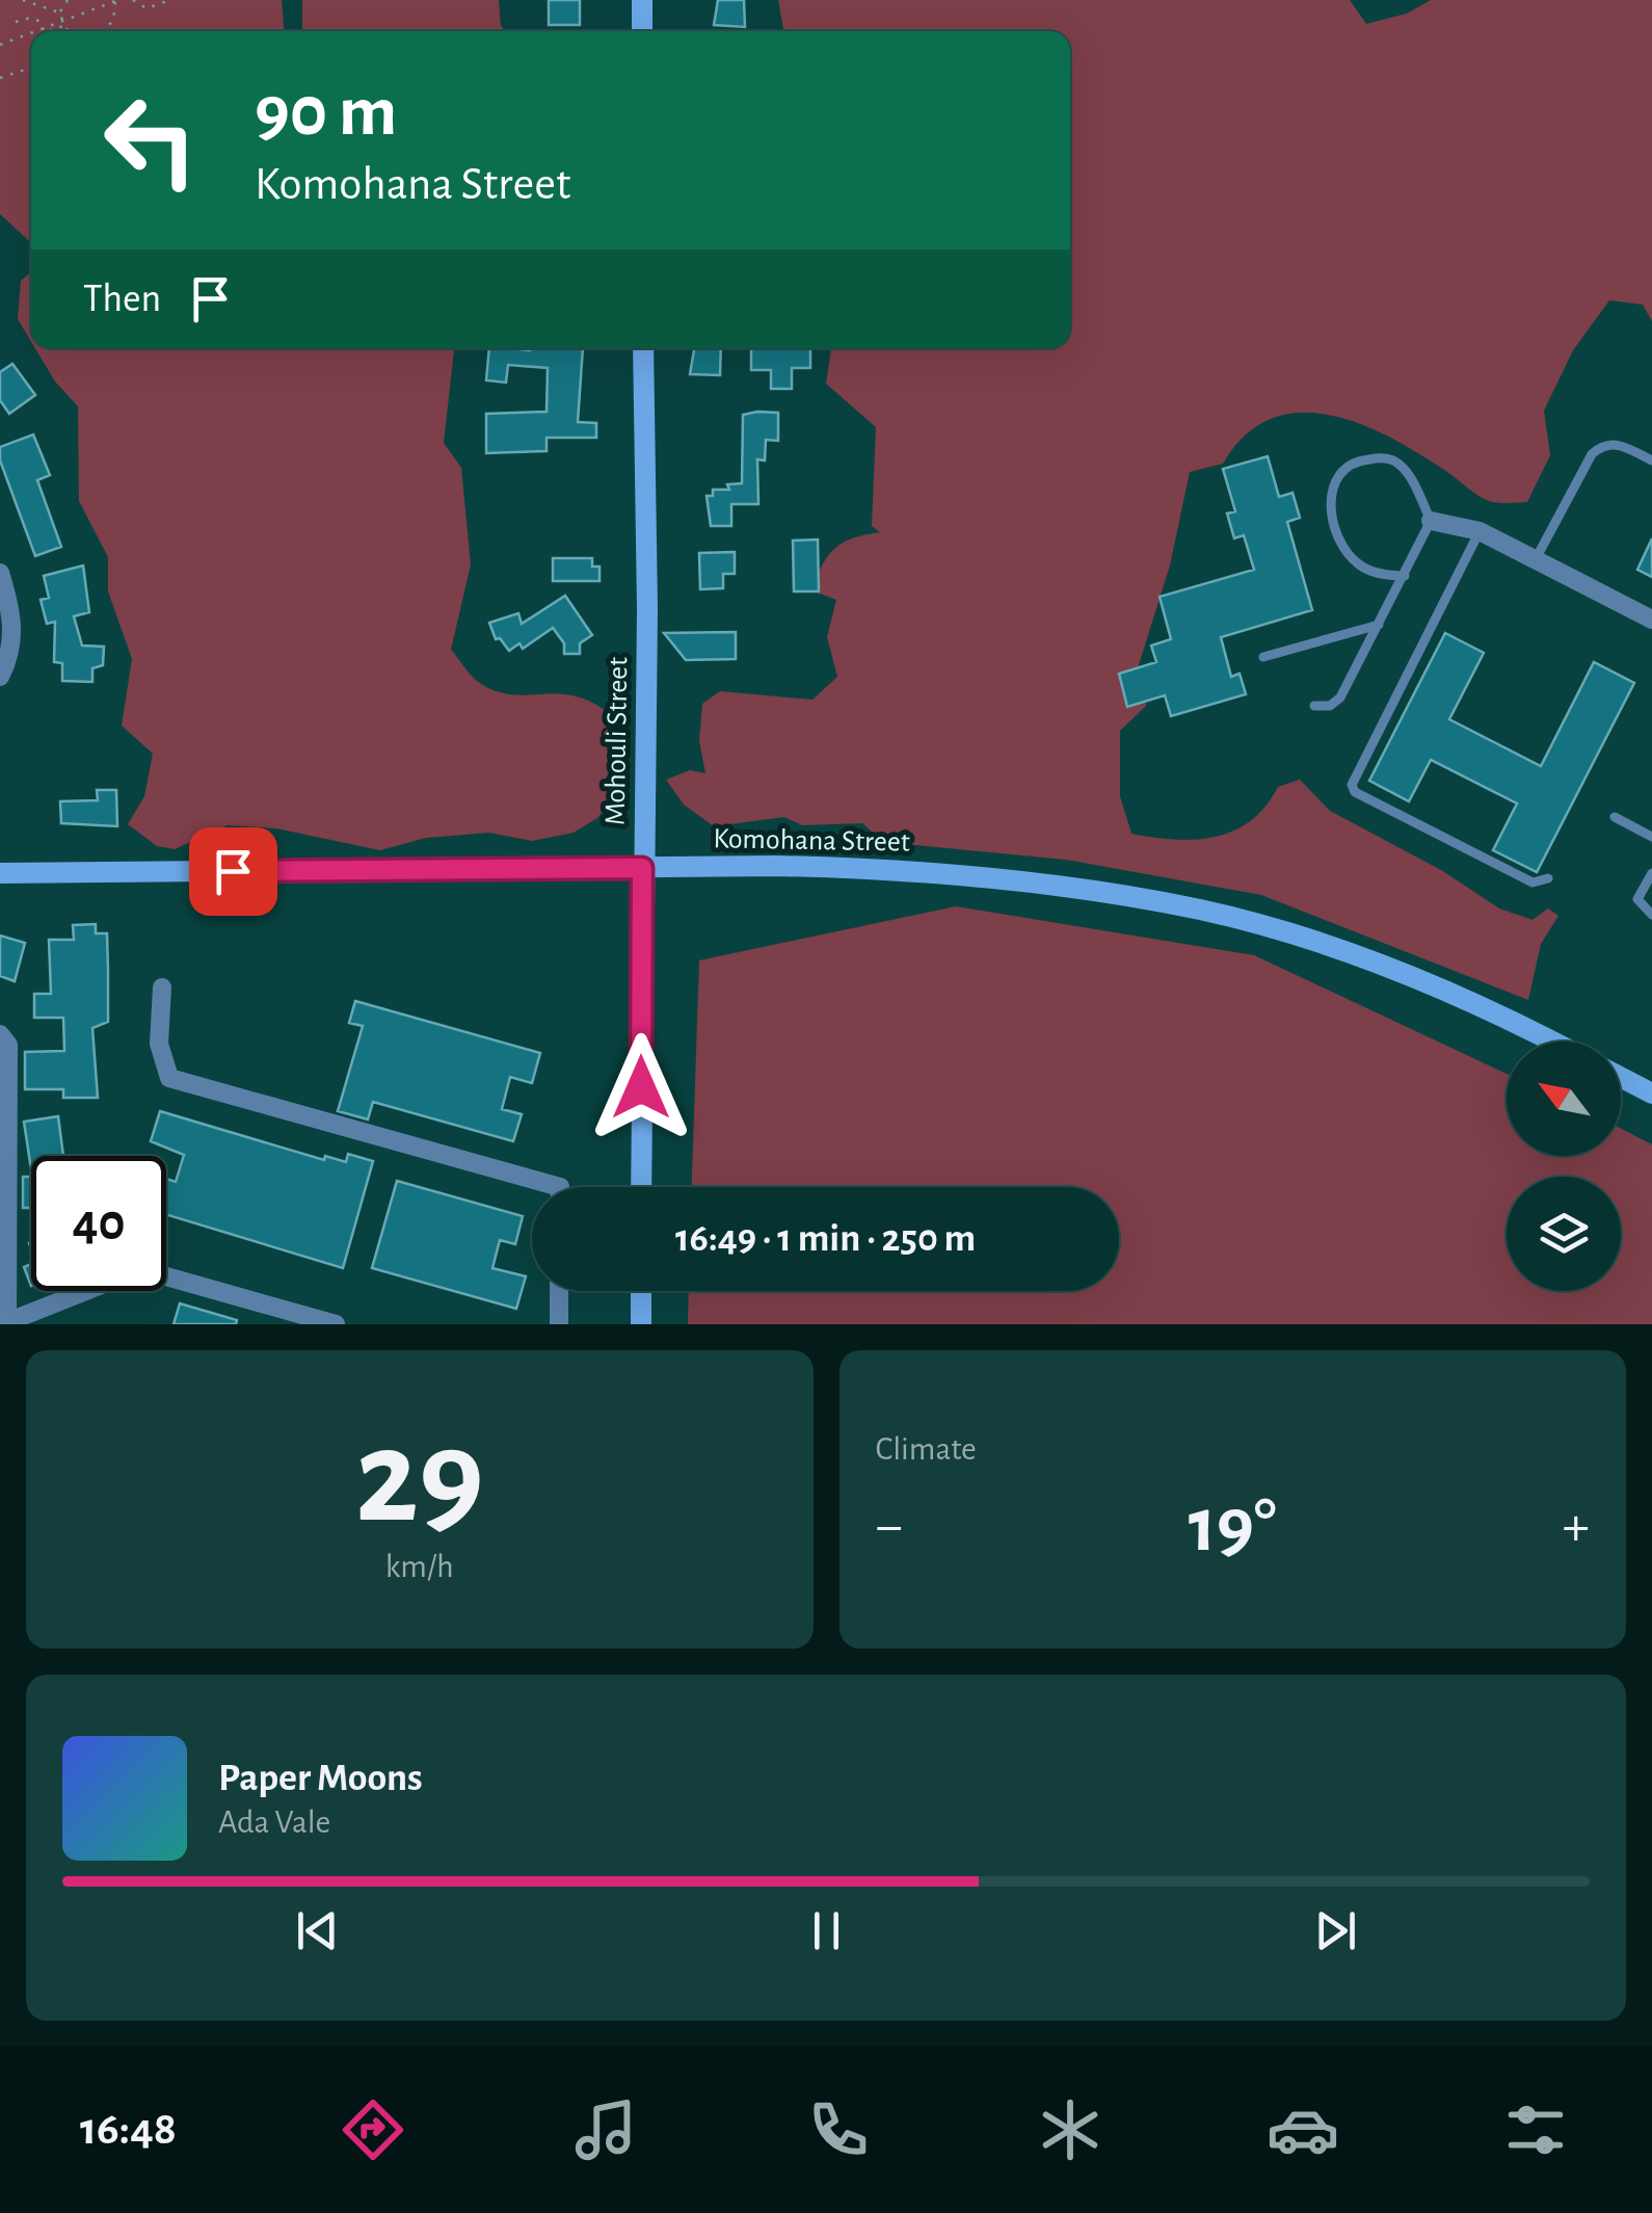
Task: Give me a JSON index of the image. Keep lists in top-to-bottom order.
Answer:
{
  "streets": {
    "main road": ["Mohouli Street", "Komohana Street"]
  },
  "crossings": [
    ["Mohouli Street", "Komohana Street"]
  ],
  "north": "top left",
  "page": {
    "turn": ["90 m", "Komohana Street"],
    "then": "Then",
    "limit": "40",
    "trip": "16:49 · 1 min · 250 m",
    "tile": [
      ["29", "km/h"],
      "Climate"
    ],
    "heat": ["−", "19°", "+"],
    "song": ["Paper Moons", "Ada Vale"],
    "tabs": "16:48"
  }
}
